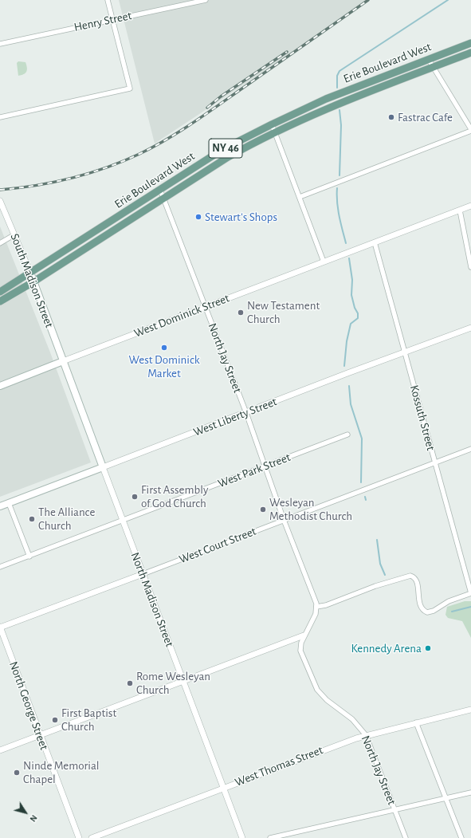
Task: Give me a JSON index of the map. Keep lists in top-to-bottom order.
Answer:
{
  "streets": {
    "main road": [
      "Erie Boulevard West",
      "NY 46",
      "South Madison Street",
      "West Dominick Street",
      "West Liberty Street",
      "North Madison Street"
    ],
    "street": [
      "Henry Street",
      "North Jay Street",
      "Kossuth Street",
      "West Park Street",
      "West Court Street",
      "North George Street",
      "West Thomas Street"
    ]
  },
  "crossings": [
    ["Erie Boulevard West", "South Madison Street"],
    ["Erie Boulevard West", "North Jay Street"],
    ["South Madison Street", "West Dominick Street"],
    ["South Madison Street", "North Madison Street"],
    ["West Dominick Street", "North Jay Street"],
    ["West Dominick Street", "Kossuth Street"],
    ["West Dominick Street", "North Madison Street"],
    ["North Jay Street", "West Liberty Street"],
    ["North Jay Street", "West Park Street"],
    ["North Jay Street", "West Court Street"],
    ["North Jay Street", "West Thomas Street"],
    ["West Liberty Street", "Kossuth Street"],
    ["West Liberty Street", "North Madison Street"],
    ["Kossuth Street", "West Court Street"],
    ["West Park Street", "North Madison Street"],
    ["West Court Street", "North Madison Street"],
    ["West Court Street", "North George Street"],
    ["North Madison Street", "West Thomas Street"]
  ],
  "places": [
    "Fastrac Cafe",
    "Stewart's Shops",
    "New Testament Church",
    "West Dominick Market",
    "First Assembly of God Church",
    "Wesleyan Methodist Church",
    "The Alliance Church",
    "Kennedy Arena",
    "Rome Wesleyan Church",
    "First Baptist Church",
    "Ninde Memorial Chapel"
  ],
  "north": "bottom right"
}
